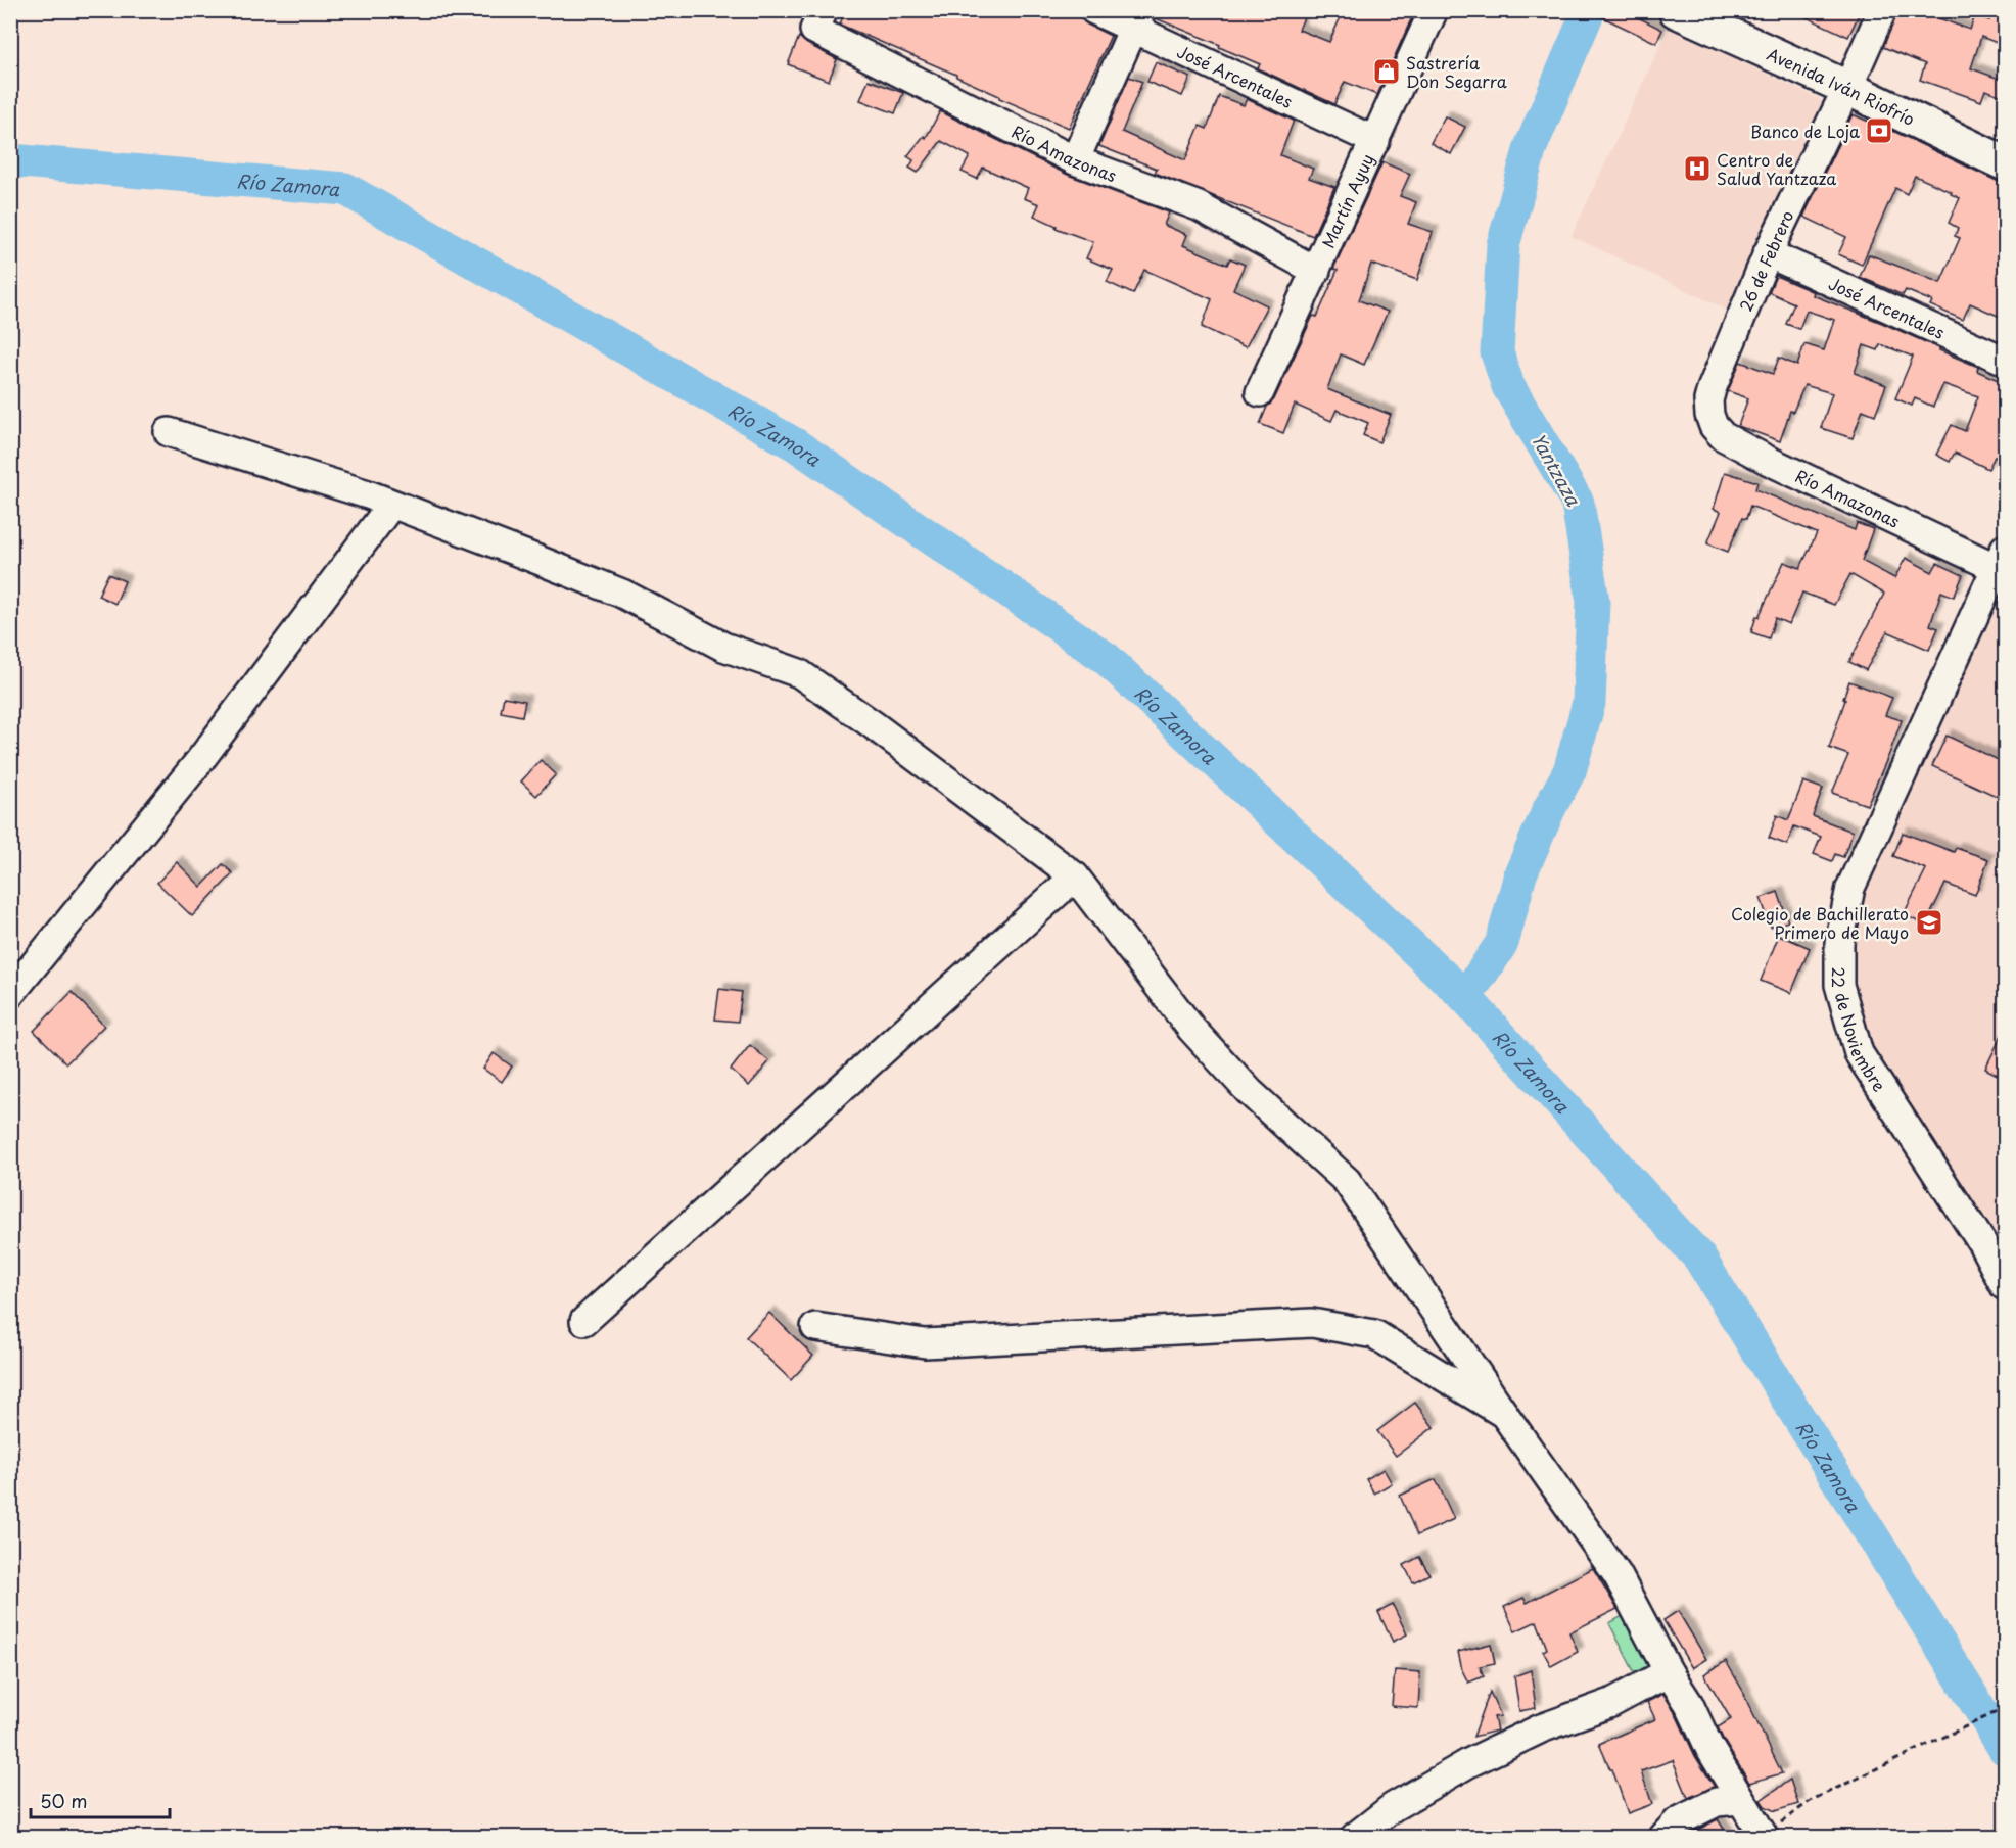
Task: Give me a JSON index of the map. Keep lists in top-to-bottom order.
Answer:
{
  "streets": {
    "main road": ["Avenida Iván Riofrío"],
    "street": [
      "José Arcentales",
      "Río Amazonas",
      "Martín Ayuy",
      "26 de Febrero",
      "22 de Noviembre"
    ]
  },
  "crossings": [
    ["José Arcentales", "Martín Ayuy"],
    ["José Arcentales", "26 de Febrero"],
    ["Avenida Iván Riofrío", "26 de Febrero"],
    ["Río Amazonas", "Martín Ayuy"],
    ["Río Amazonas", "26 de Febrero"],
    ["Río Amazonas", "22 de Noviembre"]
  ],
  "water": ["Río Zamora", "Yantzaza"],
  "places": {
    "shop": ["Sastrería Don Segarra"],
    "bank": ["Banco de Loja"],
    "hospital": ["Centro de Salud Yantzaza"],
    "school or university": ["Colegio de Bachillerato Primero de Mayo"]
  },
  "scale_bar": "50 m"
}
